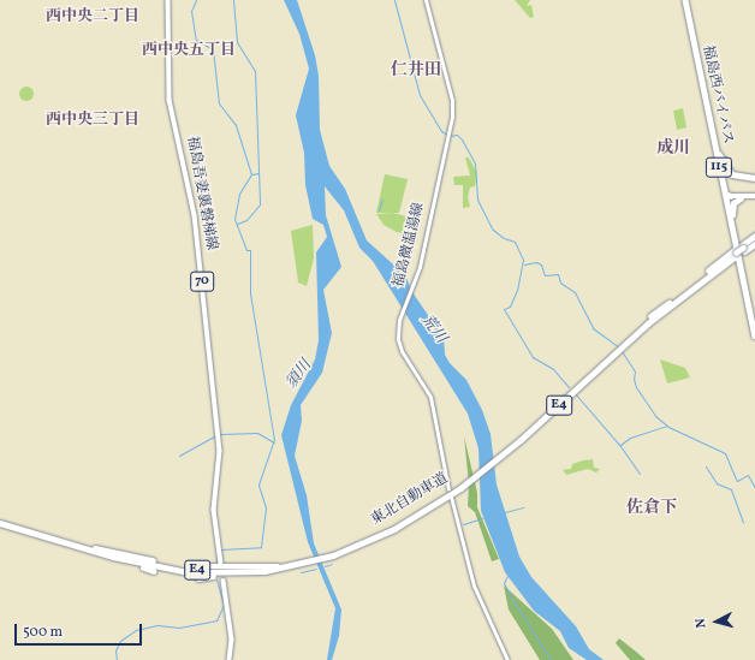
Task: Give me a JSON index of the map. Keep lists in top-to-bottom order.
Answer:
{
  "streets": {
    "highway": [
      "福島西バイパス",
      "115",
      "E4",
      "東北自動車道"
    ],
    "main road": ["福島吾妻裏磐梯線", "福島微温湯線", "70"]
  },
  "districts": [
    "西中央二丁目",
    "西中央五丁目",
    "仁井田",
    "西中央三丁目",
    "成川",
    "佐倉下"
  ],
  "water": ["荒川", "須川"],
  "scale_bar": "500 m",
  "north": "left"
}
